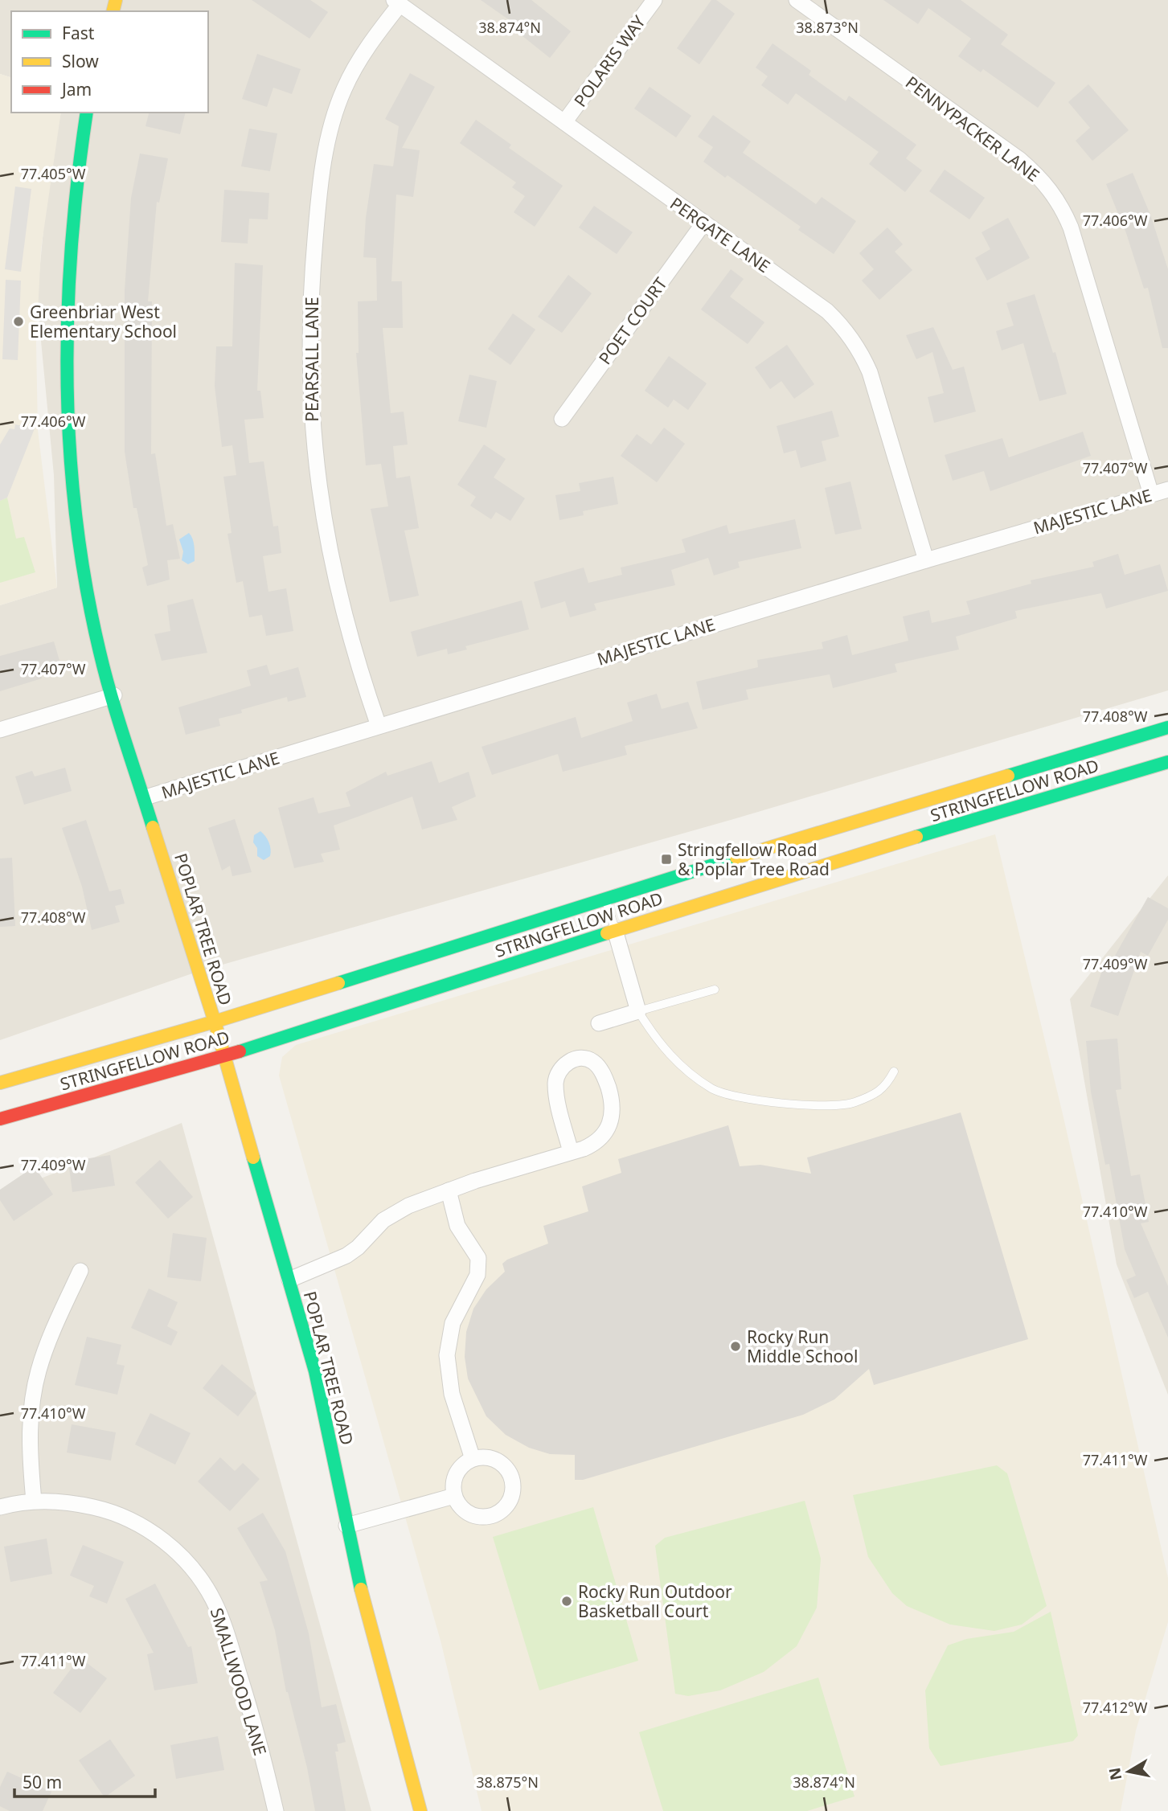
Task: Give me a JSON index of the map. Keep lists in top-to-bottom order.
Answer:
{
  "streets": {
    "main road": ["STRINGFELLOW ROAD", "POPLAR TREE ROAD"],
    "street": [
      "POLARIS WAY",
      "PENNYPACKER LANE",
      "PERGATE LANE",
      "POET COURT",
      "PEARSALL LANE",
      "MAJESTIC LANE",
      "SMALLWOOD LANE"
    ]
  },
  "crossings": [
    ["POLARIS WAY", "PERGATE LANE"],
    ["PENNYPACKER LANE", "MAJESTIC LANE"],
    ["PERGATE LANE", "POET COURT"],
    ["PERGATE LANE", "PEARSALL LANE"],
    ["PERGATE LANE", "MAJESTIC LANE"],
    ["PEARSALL LANE", "MAJESTIC LANE"],
    ["MAJESTIC LANE", "POPLAR TREE ROAD"],
    ["STRINGFELLOW ROAD", "POPLAR TREE ROAD"]
  ],
  "places": {
    "other": ["Greenbriar West Elementary School", "Rocky Run Middle School", "Rocky Run Outdoor Basketball Court"],
    "transit": ["Stringfellow Road & Poplar Tree Road"]
  },
  "legend": ["Fast", "Slow", "Jam"],
  "scale_bar": "50 m",
  "north": "left",
  "coordinates": [
    "38.874°N",
    "38.873°N",
    "77.405°W",
    "77.406°W",
    "77.407°W",
    "77.408°W",
    "77.409°W",
    "77.410°W",
    "77.411°W",
    "77.412°W",
    "38.875°N"
  ]
}
